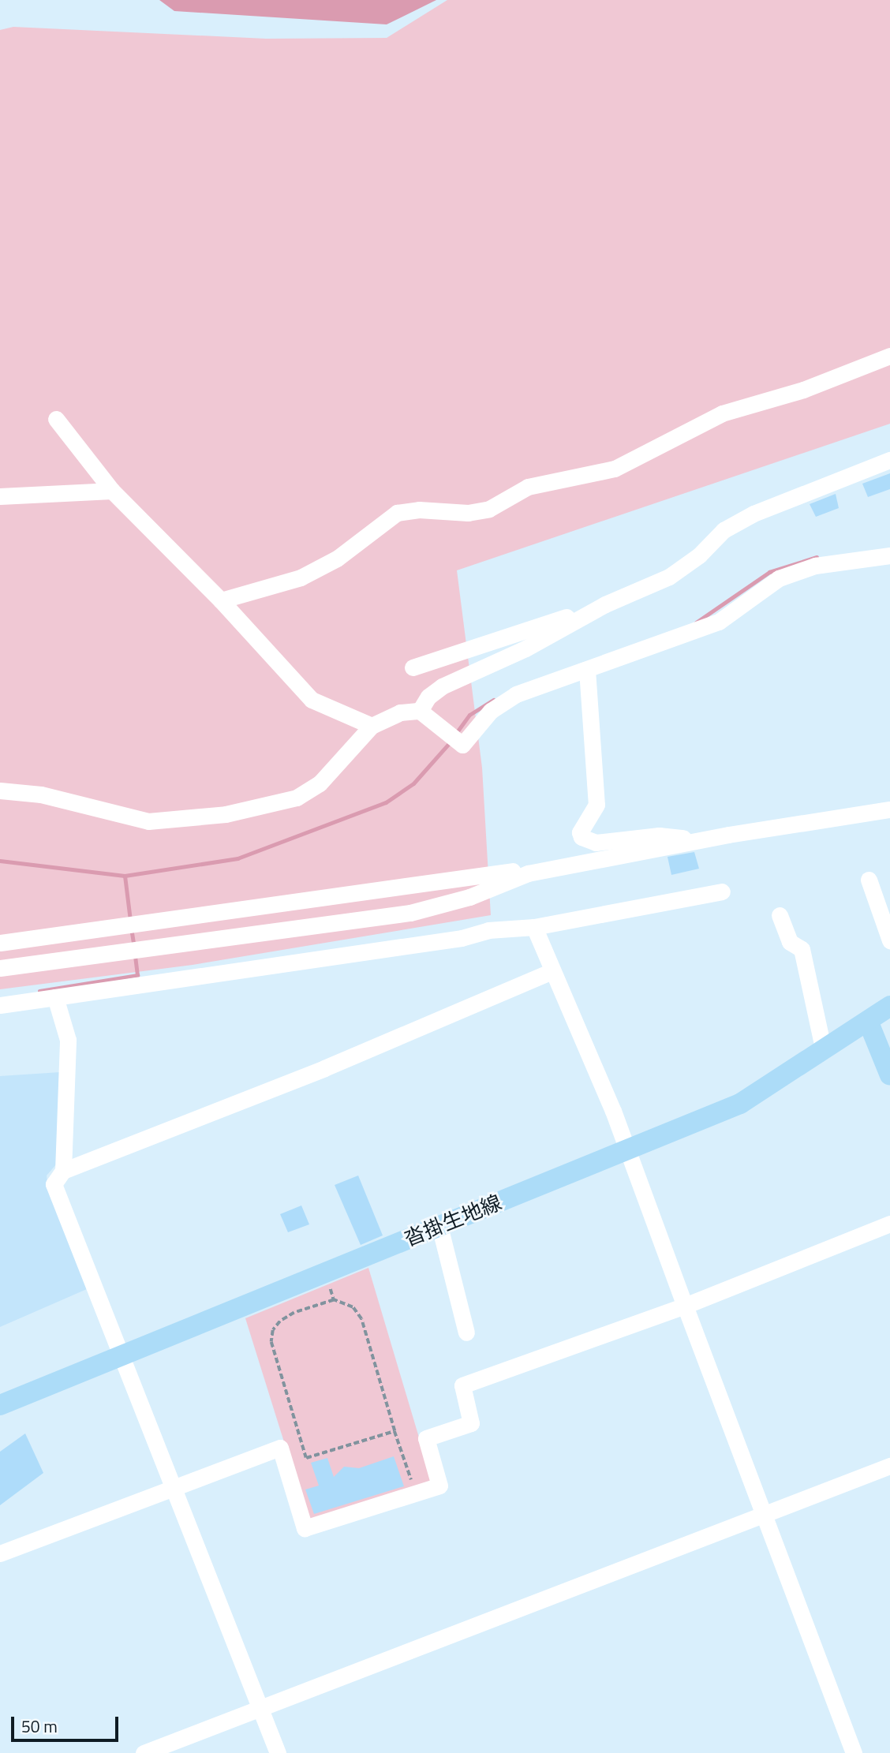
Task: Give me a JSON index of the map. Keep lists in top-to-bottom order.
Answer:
{
  "streets": {
    "main road": ["沓掛生地線"]
  },
  "scale_bar": "50 m"
}
